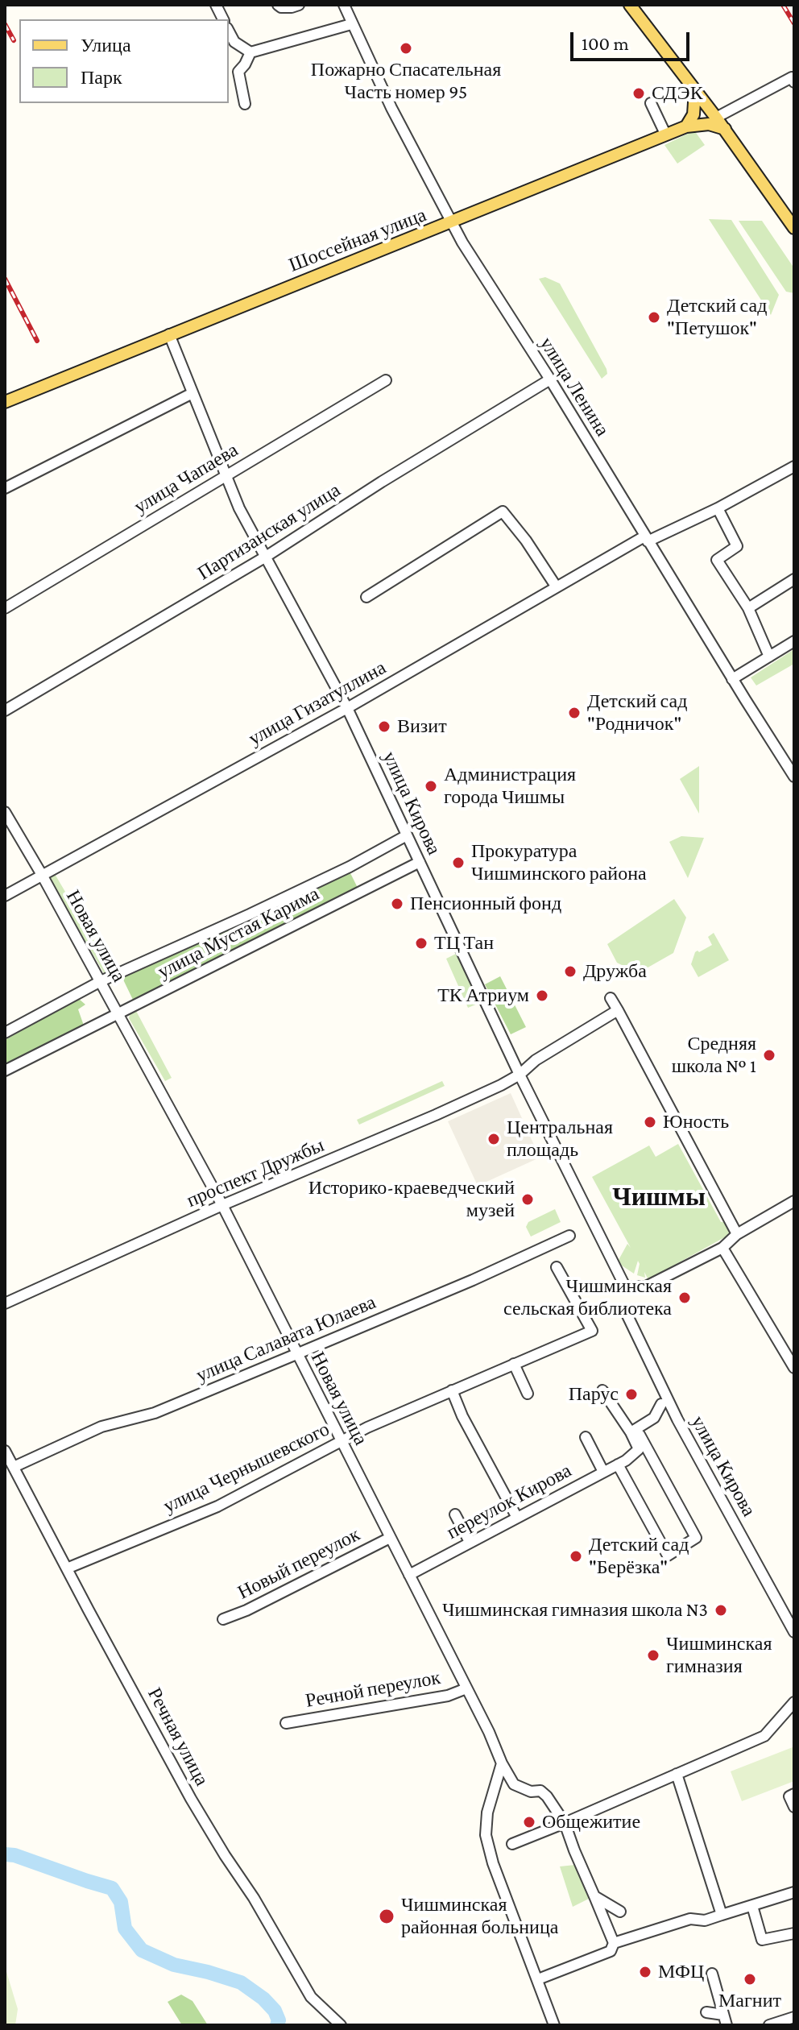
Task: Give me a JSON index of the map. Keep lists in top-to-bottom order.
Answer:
{
  "streets": {
    "main road": ["Шоссейная улица"],
    "street": [
      "улица Ленина",
      "улица Чапаева",
      "Партизанская улица",
      "улица Гизатуллина",
      "улица Кирова",
      "улица Мустая Карима",
      "Новая улица",
      "проспект Дружбы",
      "улица Салавата Юлаева",
      "улица Чернышевского",
      "переулок Кирова",
      "Новый переулок",
      "Речной переулок",
      "Речная улица"
    ]
  },
  "crossings": [
    ["Шоссейная улица", "улица Ленина"],
    ["Шоссейная улица", "улица Кирова"],
    ["улица Ленина", "Партизанская улица"],
    ["улица Ленина", "улица Гизатуллина"],
    ["улица Чапаева", "улица Кирова"],
    ["Партизанская улица", "улица Кирова"],
    ["улица Гизатуллина", "улица Кирова"],
    ["улица Гизатуллина", "Новая улица"],
    ["улица Кирова", "улица Мустая Карима"],
    ["улица Кирова", "проспект Дружбы"],
    ["улица Мустая Карима", "Новая улица"],
    ["Новая улица", "проспект Дружбы"],
    ["Новая улица", "улица Салавата Юлаева"],
    ["Новая улица", "улица Чернышевского"],
    ["Новая улица", "переулок Кирова"],
    ["Новая улица", "Новый переулок"],
    ["Новая улица", "Речной переулок"],
    ["улица Салавата Юлаева", "Речная улица"],
    ["улица Чернышевского", "Речная улица"]
  ],
  "districts": ["Чишмы"],
  "places": [
    "Пожарно Спасательная Часть номер 95",
    "СДЭК",
    "Детский сад \"Петушок\"",
    "Детский сад \"Родничок\"",
    "Визит",
    "Администрация города Чишмы",
    "Прокуратура Чишминского района",
    "Пенсионный фонд",
    "ТЦ Тан",
    "Дружба",
    "ТК Атриум",
    "Средняя школа № 1",
    "Юность",
    "Центральная площадь",
    "Историко-краеведческий музей",
    "Чишминская сельская библиотека",
    "Парус",
    "Детский сад \"Берёзка\"",
    "Чишминская гимназия школа N3",
    "Чишминская гимназия",
    "Общежитие",
    "Чишминская районная больница",
    "МФЦ",
    "Магнит"
  ],
  "legend": ["Улица", "Парк"],
  "scale_bar": "100 m"
}
